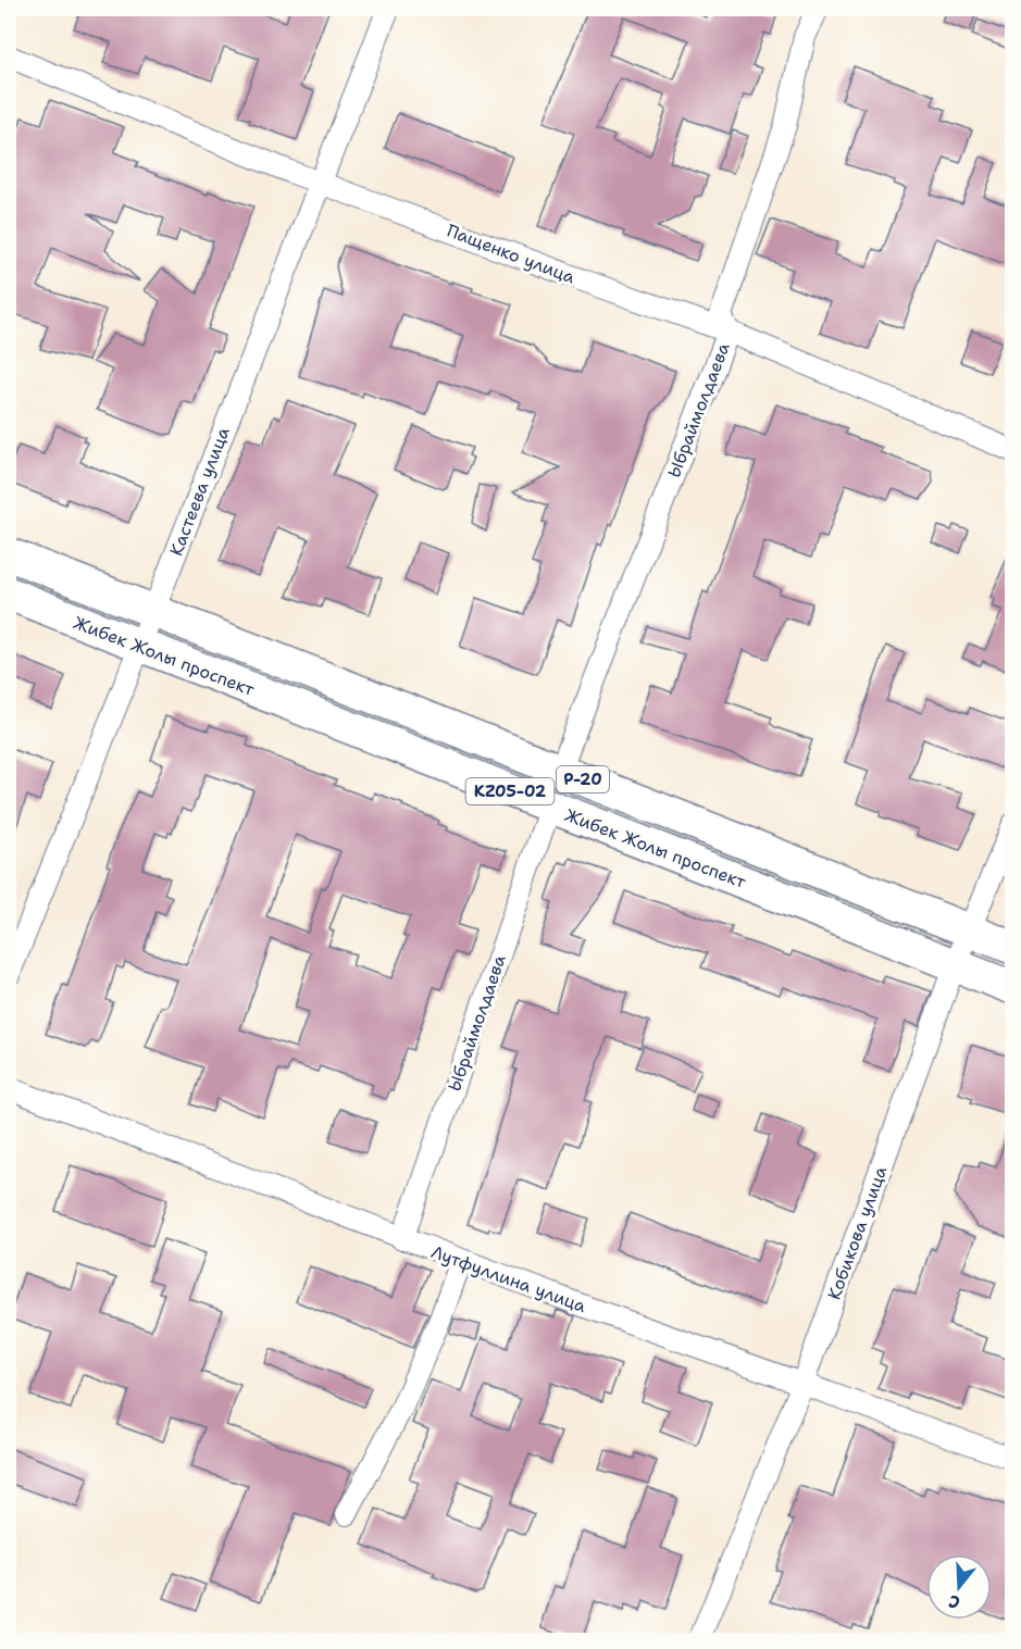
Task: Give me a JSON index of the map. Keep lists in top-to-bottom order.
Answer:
{
  "streets": {
    "highway": ["Жибек Жолы проспект", "Р-20", "KZ05-02"],
    "street": [
      "Пащенко улица",
      "Ыбраймолдаева",
      "Кастеева улица",
      "Кобикова улица",
      "Лутфуллина улица"
    ]
  },
  "crossings": [
    ["Пащенко улица", "Ыбраймолдаева"],
    ["Пащенко улица", "Кастеева улица"],
    ["Ыбраймолдаева", "Жибек Жолы проспект"],
    ["Ыбраймолдаева", "Лутфуллина улица"],
    ["Кастеева улица", "Жибек Жолы проспект"],
    ["Жибек Жолы проспект", "Кобикова улица"],
    ["Кобикова улица", "Лутфуллина улица"]
  ],
  "north": "bottom"
}
